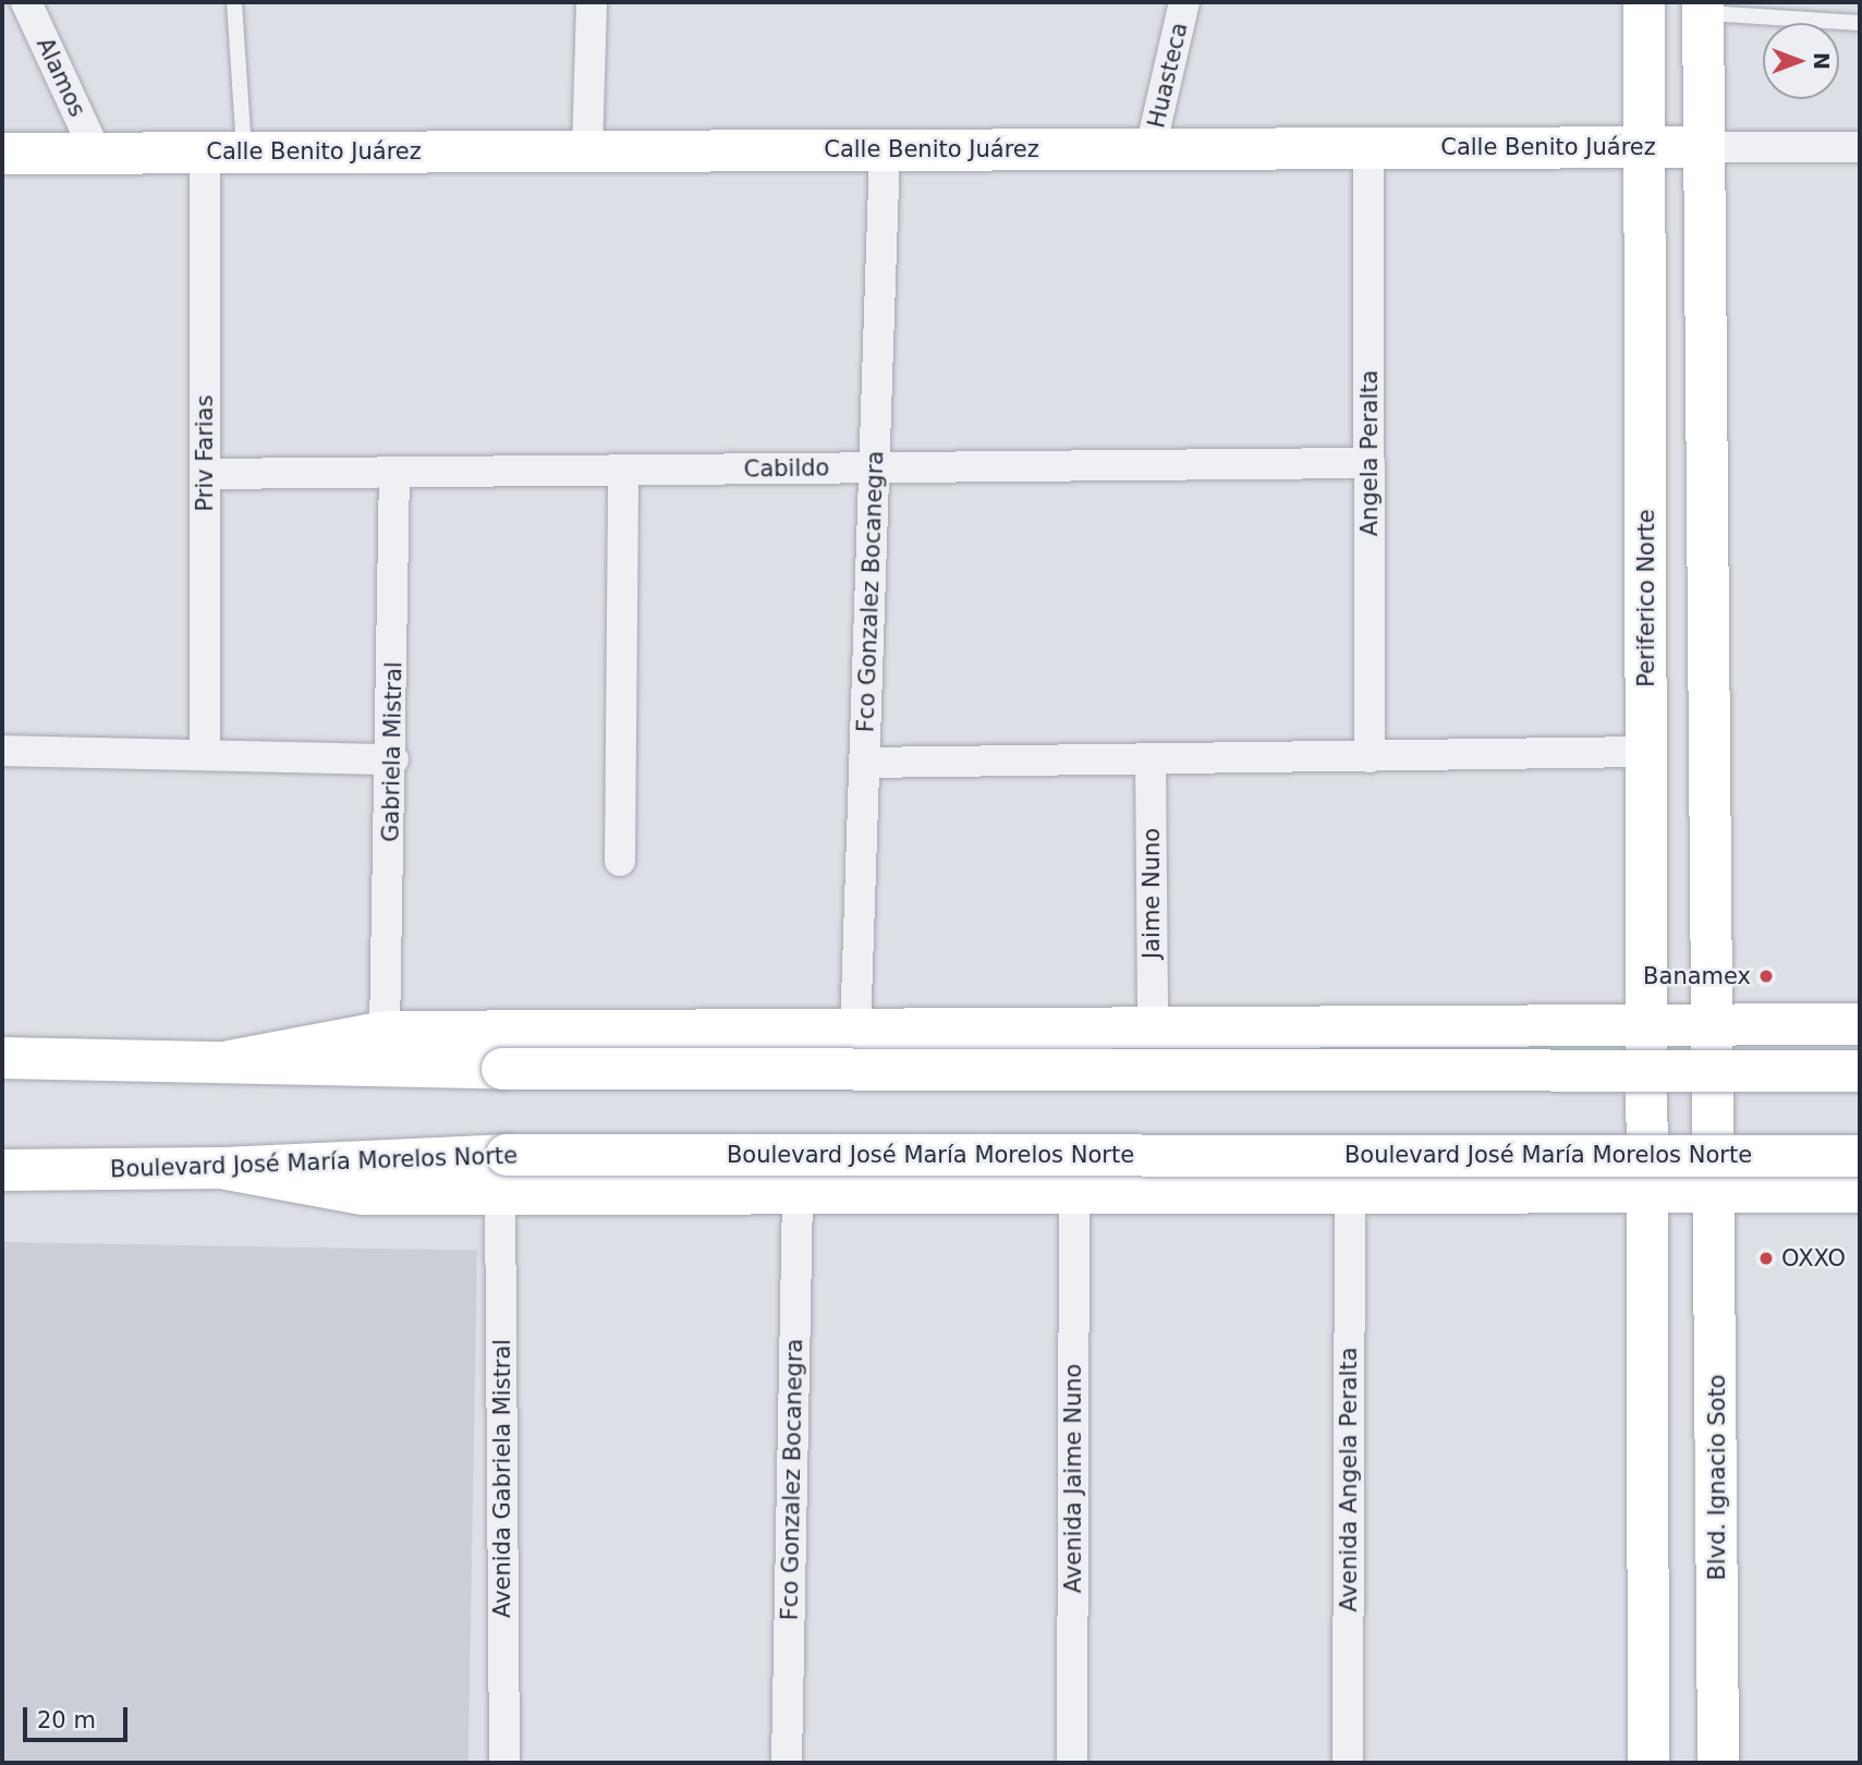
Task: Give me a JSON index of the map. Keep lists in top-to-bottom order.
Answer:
{
  "streets": {
    "main road": [
      "Calle Benito Juárez",
      "Periferico Norte",
      "Boulevard José María Morelos Norte",
      "Blvd. Ignacio Soto"
    ],
    "street": [
      "Huasteca",
      "Alamos",
      "Priv Farias",
      "Angela Peralta",
      "Cabildo",
      "Fco Gonzalez Bocanegra",
      "Gabriela Mistral",
      "Jaime Nuno",
      "Avenida Gabriela Mistral",
      "Avenida Jaime Nuno",
      "Avenida Angela Peralta"
    ]
  },
  "crossings": [
    ["Huasteca", "Calle Benito Juárez"],
    ["Alamos", "Calle Benito Juárez"],
    ["Calle Benito Juárez", "Priv Farias"],
    ["Calle Benito Juárez", "Angela Peralta"],
    ["Calle Benito Juárez", "Fco Gonzalez Bocanegra"],
    ["Calle Benito Juárez", "Periferico Norte"],
    ["Priv Farias", "Cabildo"],
    ["Angela Peralta", "Cabildo"],
    ["Cabildo", "Fco Gonzalez Bocanegra"],
    ["Cabildo", "Gabriela Mistral"],
    ["Boulevard José María Morelos Norte", "Avenida Gabriela Mistral"]
  ],
  "places": ["Banamex", "OXXO"],
  "scale_bar": "20 m",
  "north": "right"
}
